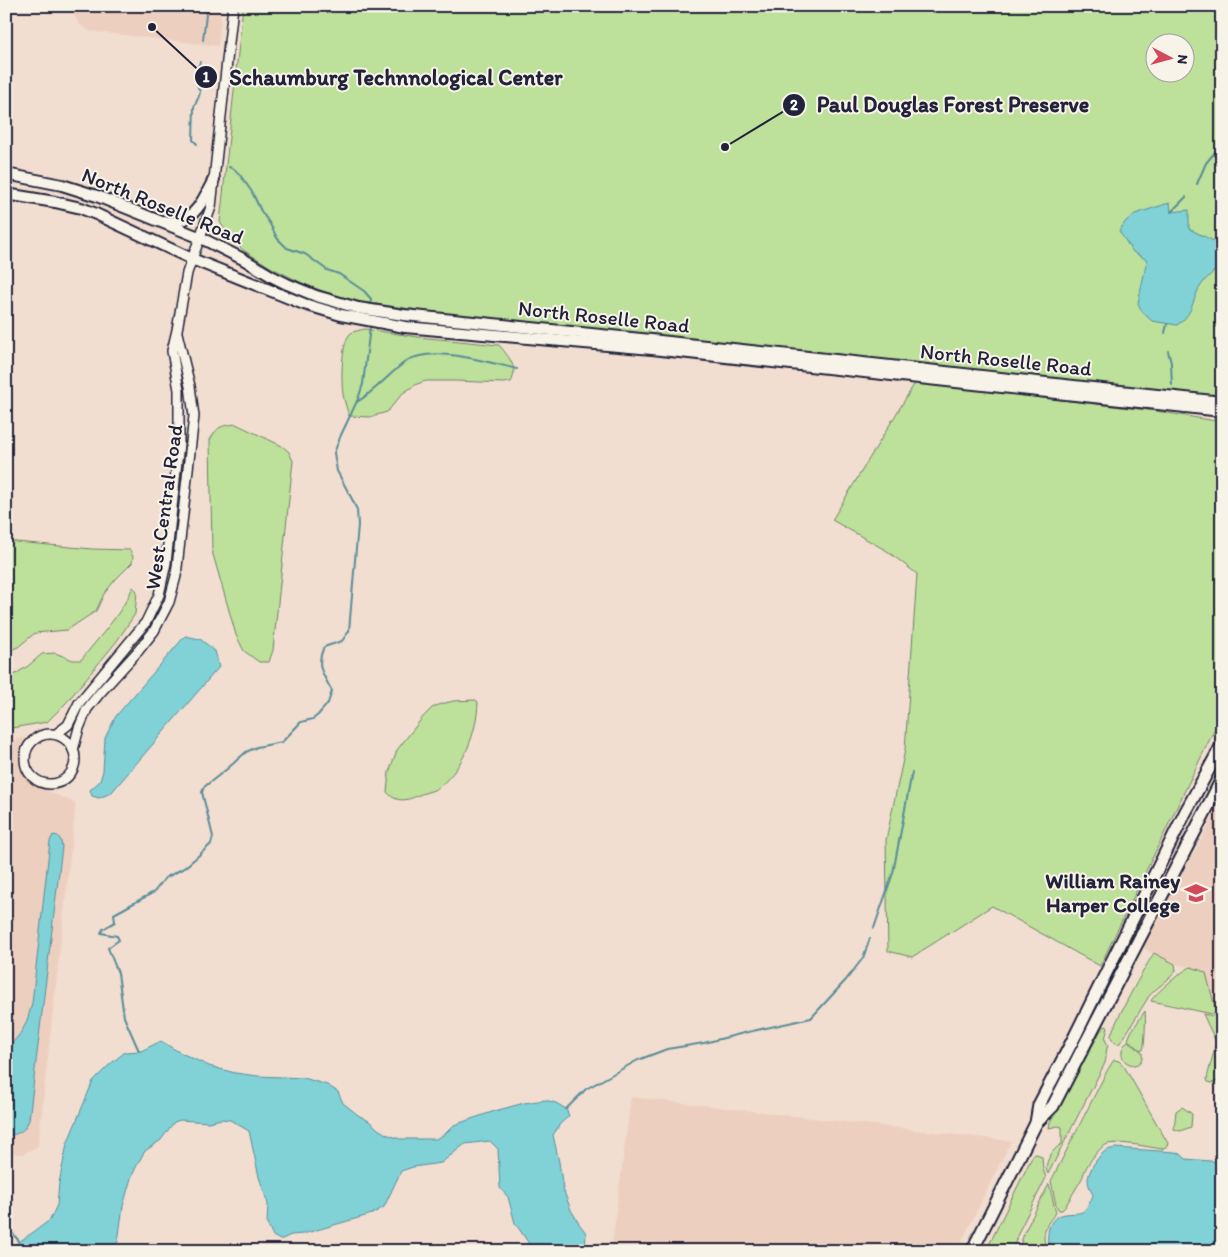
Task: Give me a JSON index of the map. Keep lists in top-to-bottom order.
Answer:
{
  "streets": {
    "main road": ["North Roselle Road"],
    "street": ["West Central Road"]
  },
  "crossings": [
    ["North Roselle Road", "West Central Road"]
  ],
  "places": {
    "other": ["Schaumburg Technnological Center", "Paul Douglas Forest Preserve"],
    "school or university": ["William Rainey Harper College"]
  },
  "north": "right"
}
